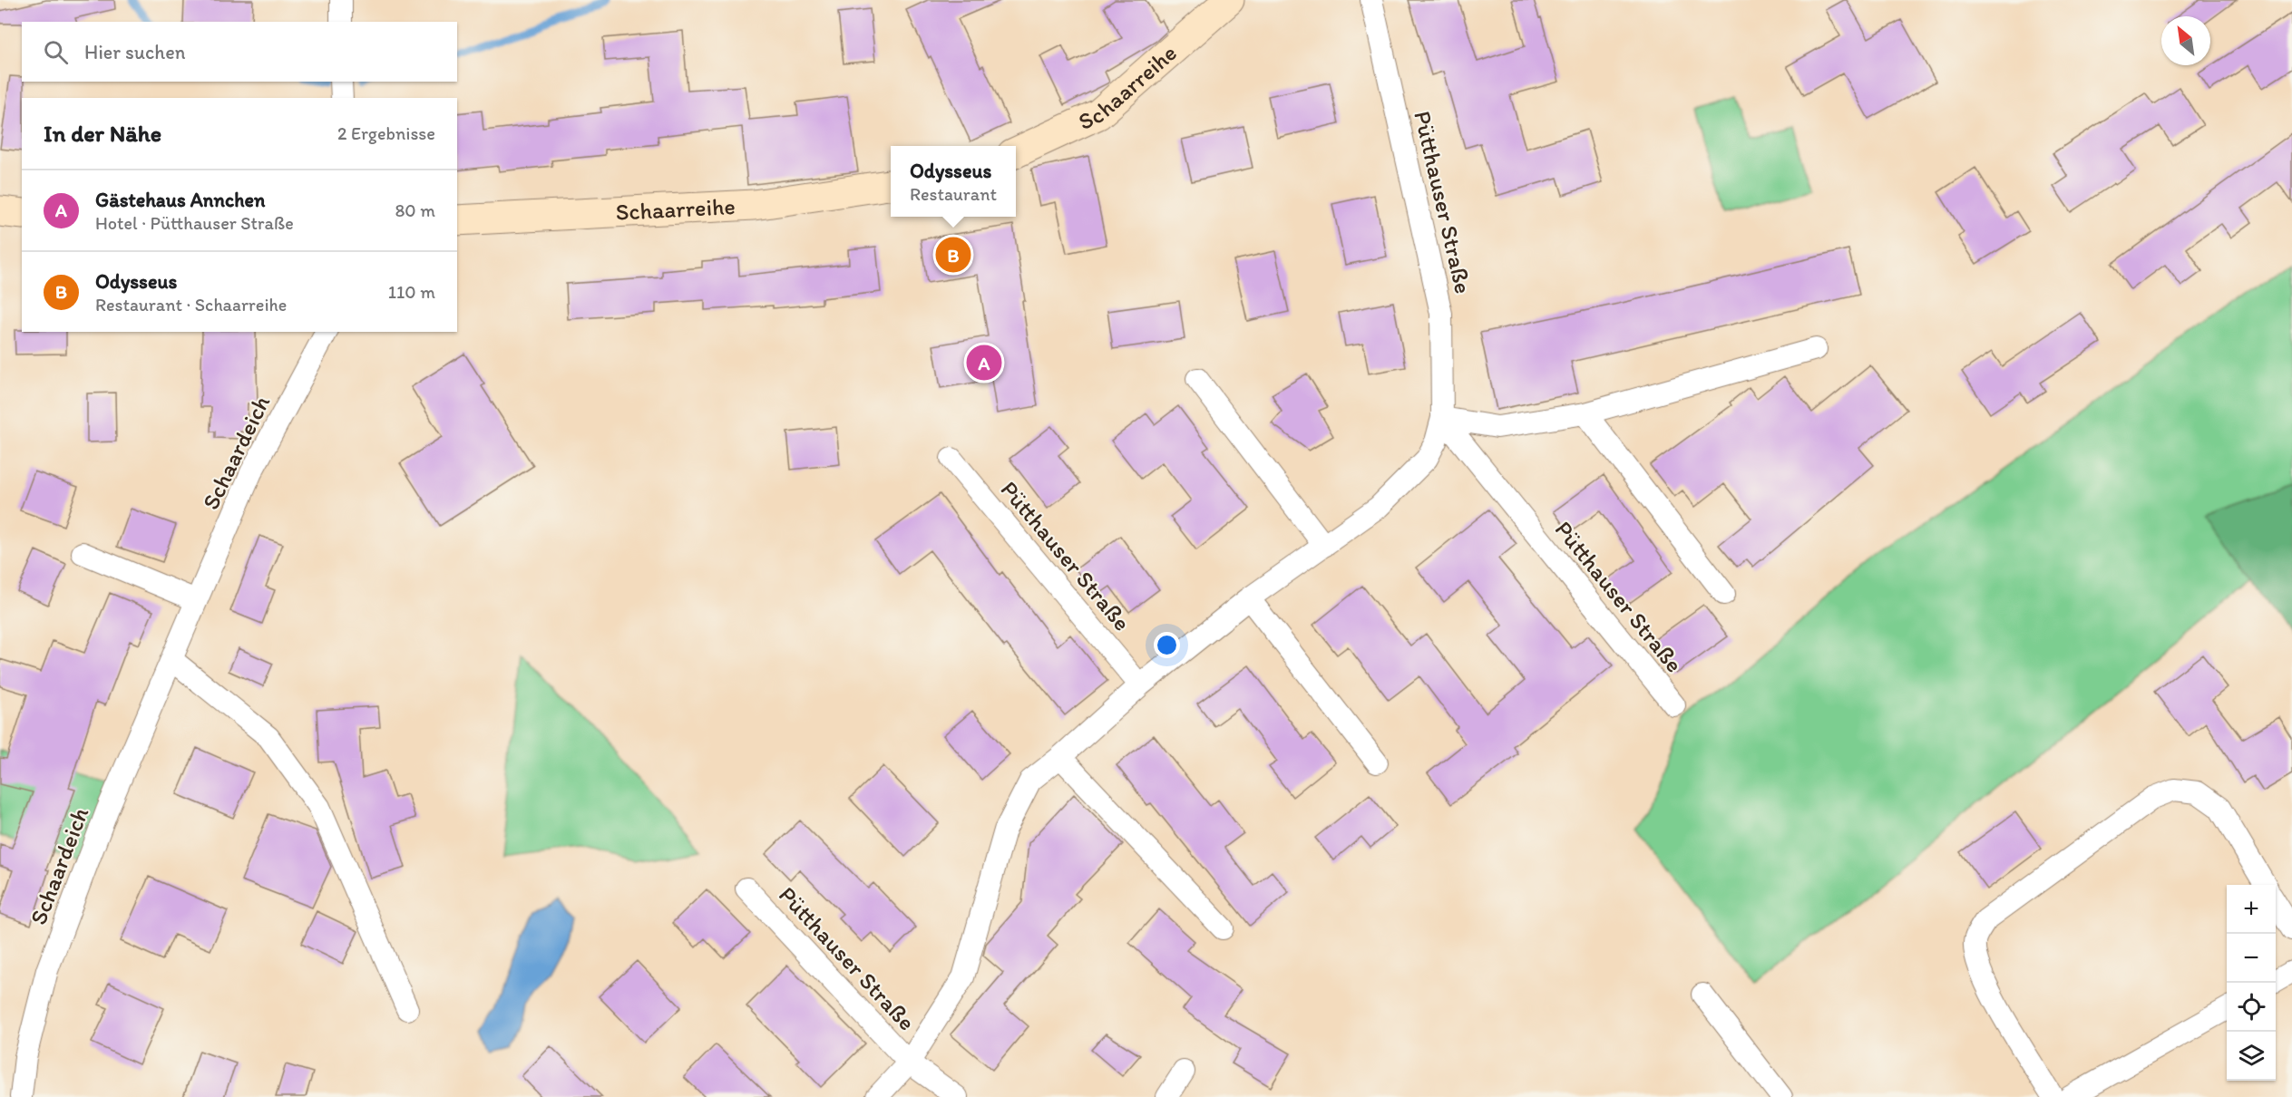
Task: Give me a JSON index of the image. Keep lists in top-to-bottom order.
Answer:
{
  "streets": {
    "main road": ["Schaarreihe"],
    "street": ["Pütthauser Straße", "Schaardeich"]
  },
  "north": "top left",
  "page": {
    "search": "Hier suchen",
    "heading": ["In der Nähe", "2 Ergebnisse"],
    "popup": ["Odysseus", "Restaurant"],
    "list": [
      {
        "mark": "A",
        "name": "Gästehaus Annchen",
        "note": "Hotel · Pütthauser Straße",
        "value": "80 m"
      },
      {
        "mark": "B",
        "name": "Odysseus",
        "note": "Restaurant · Schaarreihe",
        "value": "110 m"
      }
    ],
    "pins": ["B", "A"],
    "map_buttons": ["+", "−"]
  }
}
